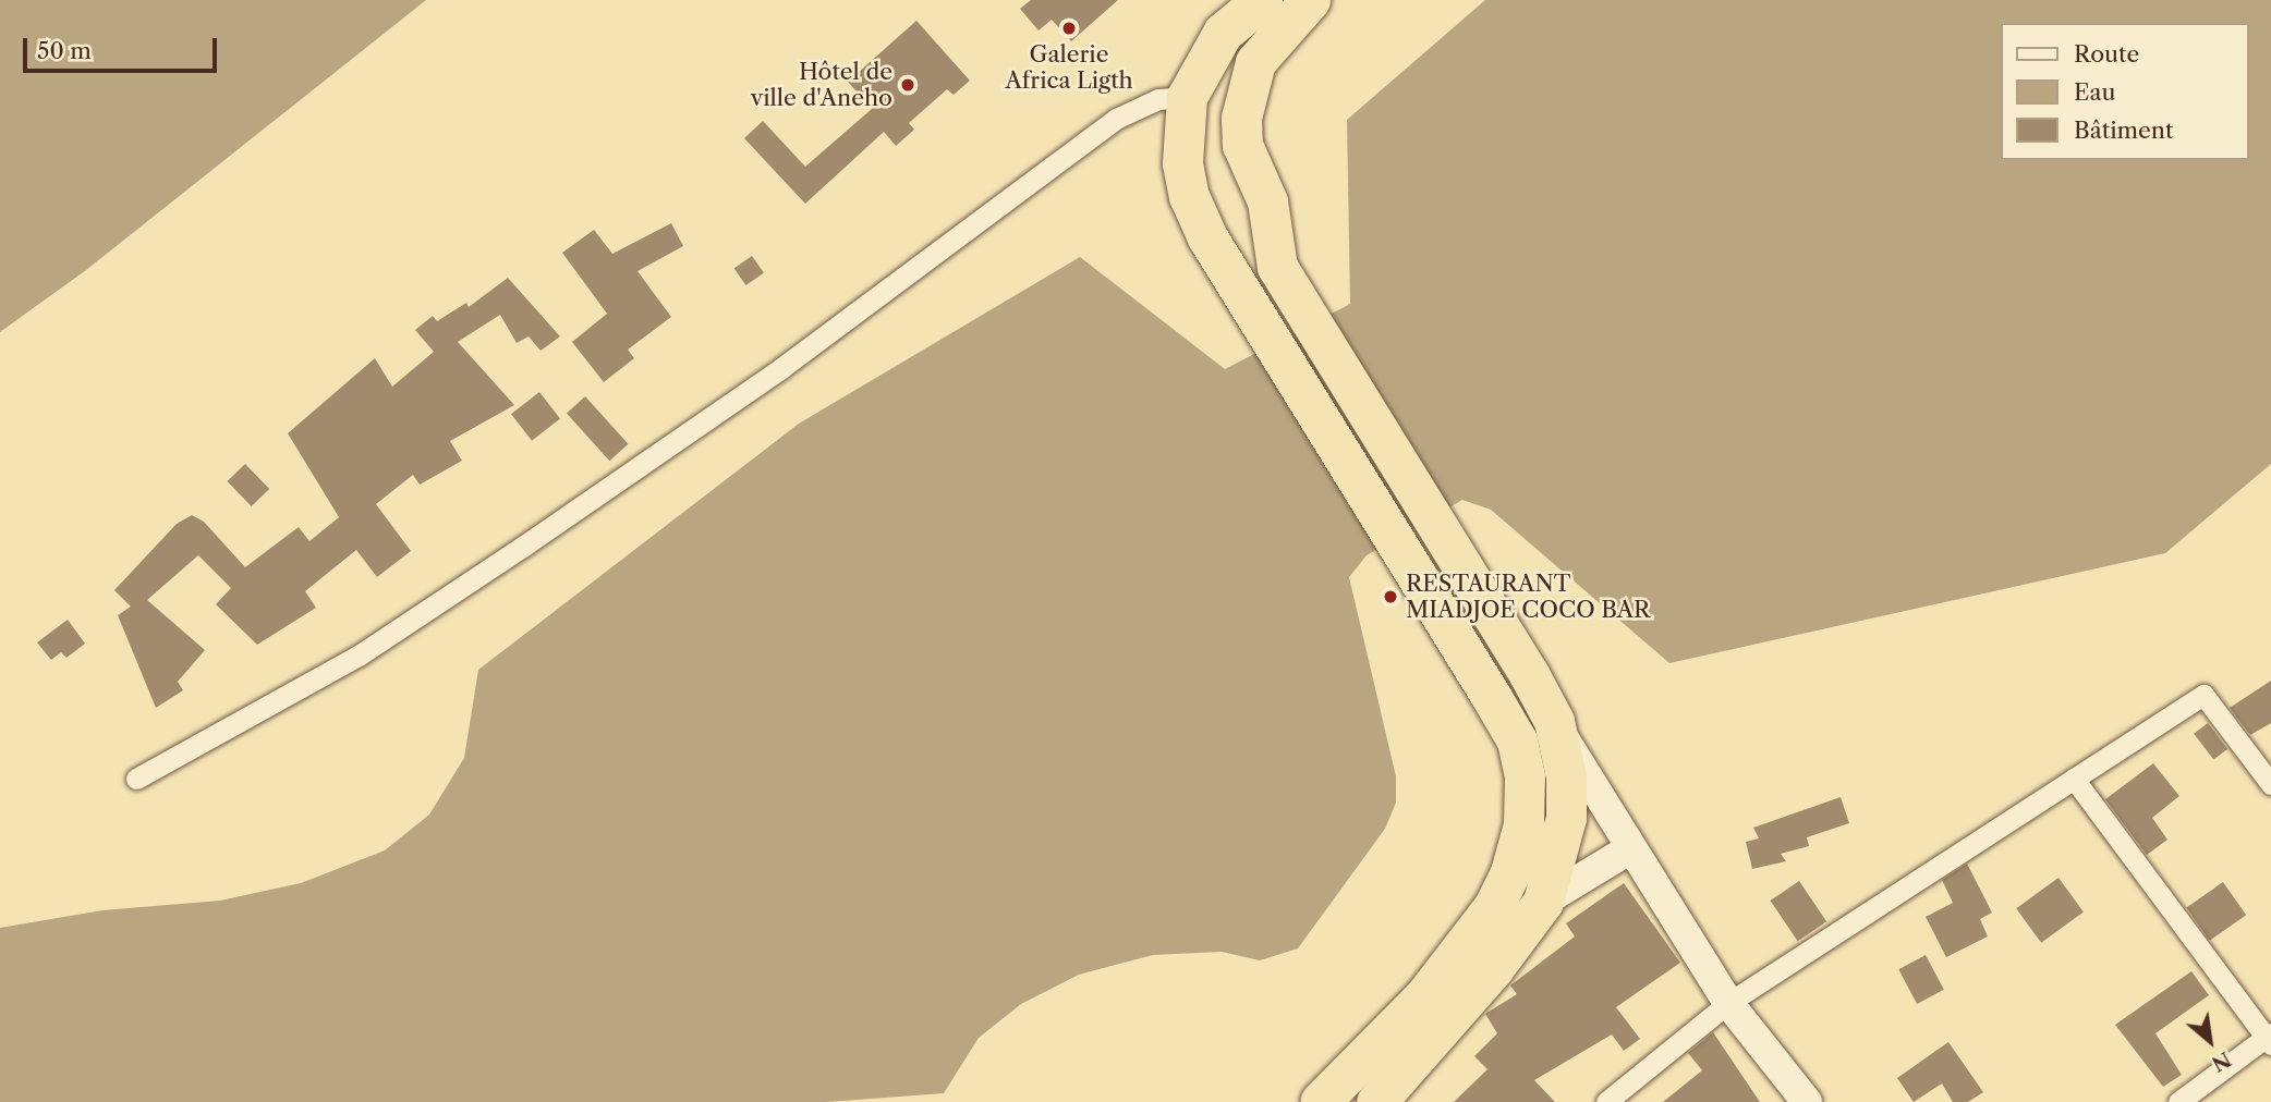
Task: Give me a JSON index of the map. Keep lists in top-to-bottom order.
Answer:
{
  "places": ["Galerie Africa Ligth", "Hôtel de ville d'Aneho", "RESTAURANT MIADJOE COCO BAR"],
  "legend": ["Route", "Eau", "Bâtiment"],
  "scale_bar": "50 m",
  "north": "bottom right"
}
